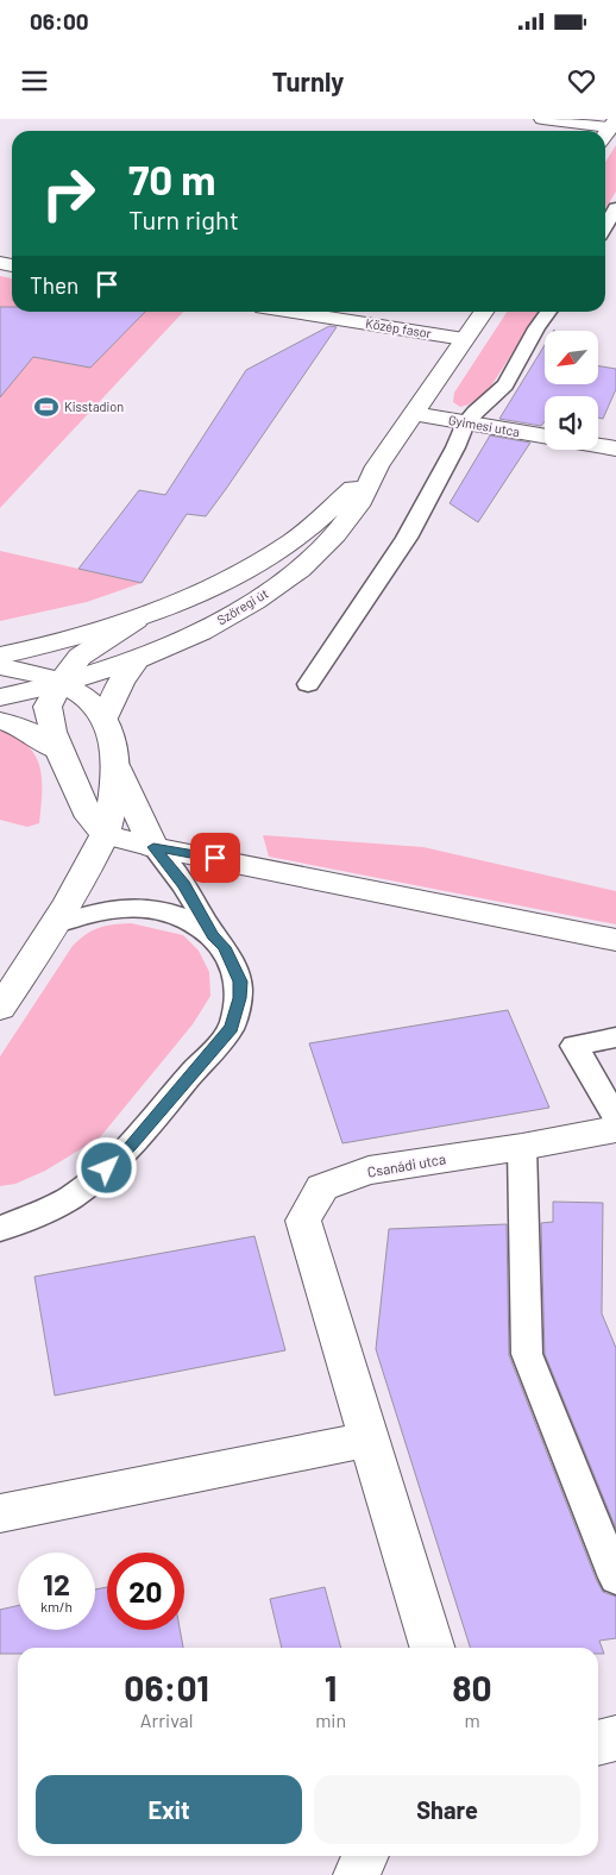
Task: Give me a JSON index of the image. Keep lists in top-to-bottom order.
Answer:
{
  "streets": {
    "street": [
      "Közép fasor",
      "Gyimesi utca",
      "Szőregi út",
      "Csanádi utca"
    ]
  },
  "crossings": [
    ["Közép fasor", "Szőregi út"],
    ["Gyimesi utca", "Szőregi út"]
  ],
  "places": {
    "sports": ["Kisstadion"]
  },
  "north": "bottom left",
  "page": {
    "status": "06:00",
    "header": "Turnly",
    "turn": ["70 m", "Turn right"],
    "then": "Then",
    "speed": "12 km/h",
    "limit": "20",
    "eta": [
      "06:01",
      "Arrival",
      "1",
      "min",
      "80",
      "m"
    ],
    "buttons": ["Exit", "Share"]
  }
}
